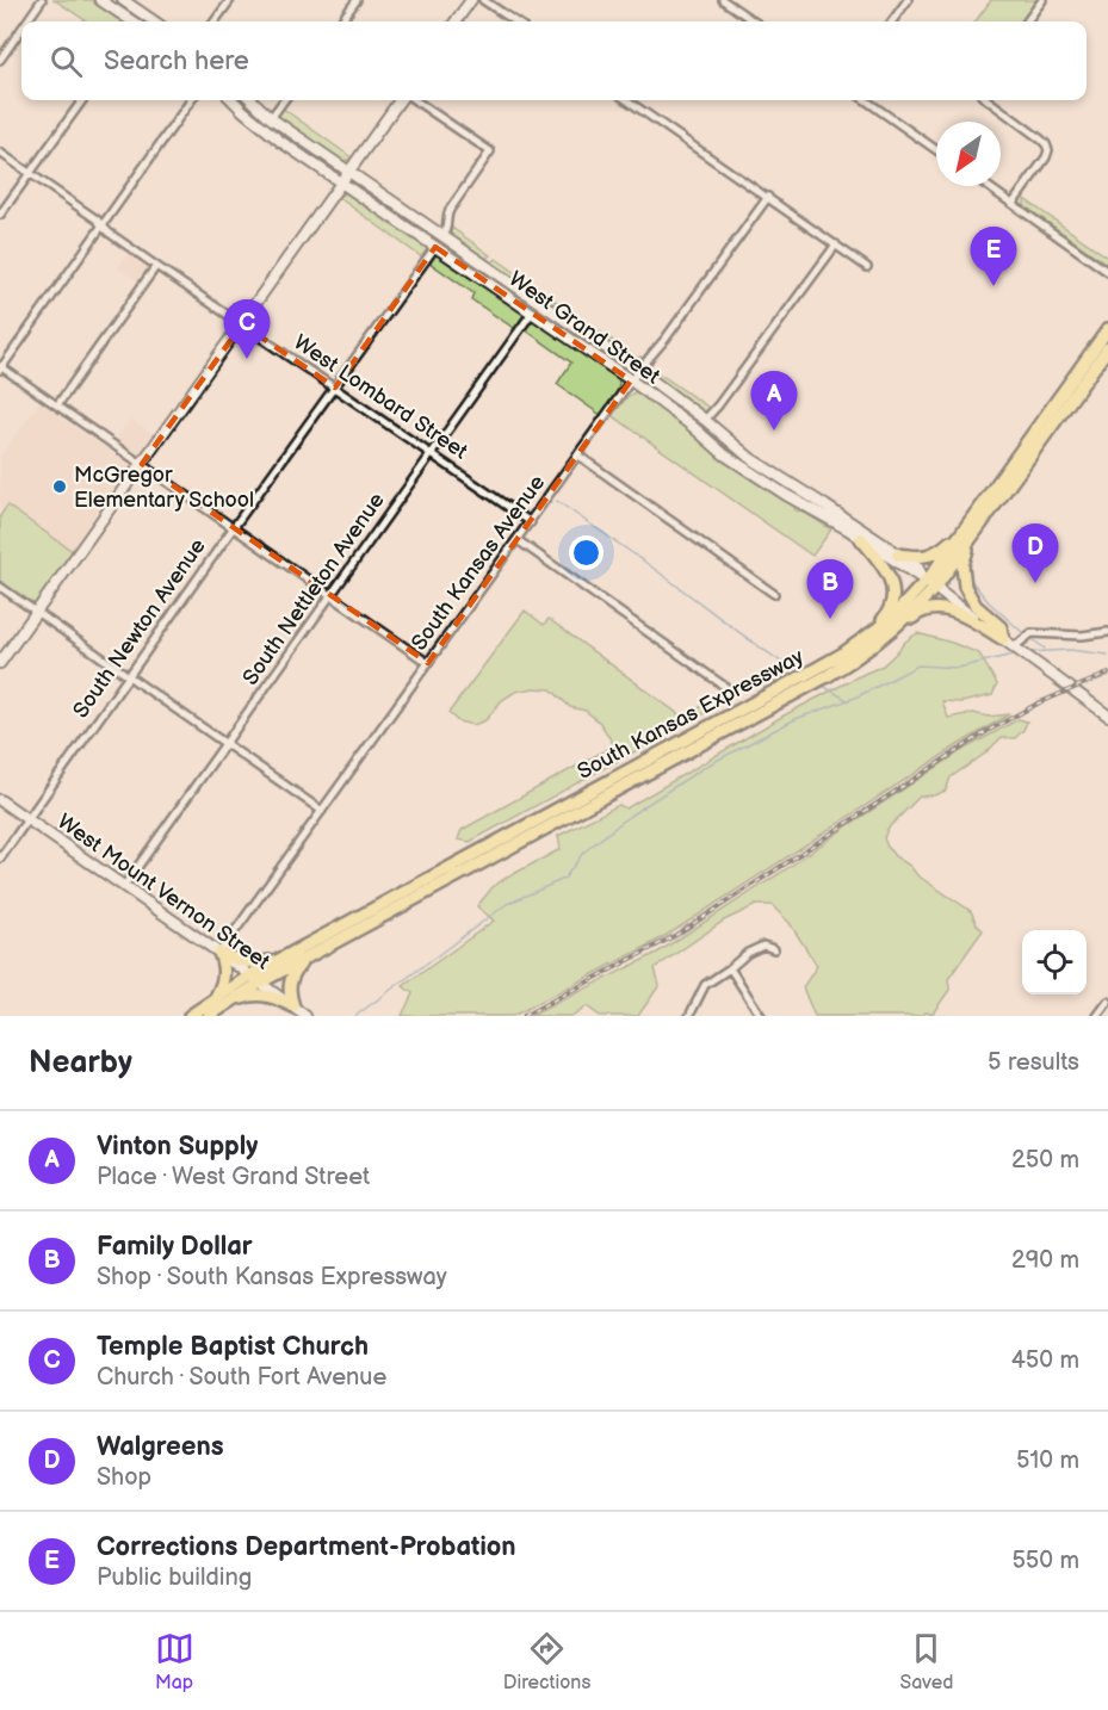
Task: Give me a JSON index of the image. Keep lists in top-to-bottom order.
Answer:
{
  "streets": {
    "main road": ["West Grand Street", "South Kansas Expressway", "West Mount Vernon Street"],
    "street": [
      "West Lombard Street",
      "South Kansas Avenue",
      "South Nettleton Avenue",
      "South Newton Avenue"
    ]
  },
  "crossings": [
    ["West Grand Street", "South Kansas Avenue"],
    ["West Grand Street", "South Nettleton Avenue"],
    ["West Grand Street", "South Newton Avenue"],
    ["West Grand Street", "South Kansas Expressway"],
    ["West Lombard Street", "South Kansas Avenue"],
    ["West Lombard Street", "South Nettleton Avenue"],
    ["West Lombard Street", "South Newton Avenue"],
    ["South Kansas Avenue", "West Mount Vernon Street"],
    ["South Nettleton Avenue", "West Mount Vernon Street"],
    ["South Newton Avenue", "West Mount Vernon Street"],
    ["South Kansas Expressway", "West Mount Vernon Street"]
  ],
  "places": ["McGregor Elementary School"],
  "north": "bottom left",
  "page": {
    "search": "Search here",
    "pins": [
      "E",
      "C",
      "A",
      "D",
      "B"
    ],
    "heading": ["Nearby", "5 results"],
    "list": [
      {
        "mark": "A",
        "name": "Vinton Supply",
        "note": "Place · West Grand Street",
        "value": "250 m"
      },
      {
        "mark": "B",
        "name": "Family Dollar",
        "note": "Shop · South Kansas Expressway",
        "value": "290 m"
      },
      {
        "mark": "C",
        "name": "Temple Baptist Church",
        "note": "Church · South Fort Avenue",
        "value": "450 m"
      },
      {
        "mark": "D",
        "name": "Walgreens",
        "note": "Shop",
        "value": "510 m"
      },
      {
        "mark": "E",
        "name": "Corrections Department-Probation",
        "note": "Public building",
        "value": "550 m"
      }
    ],
    "nav": ["Map", "Directions", "Saved"]
  }
}
